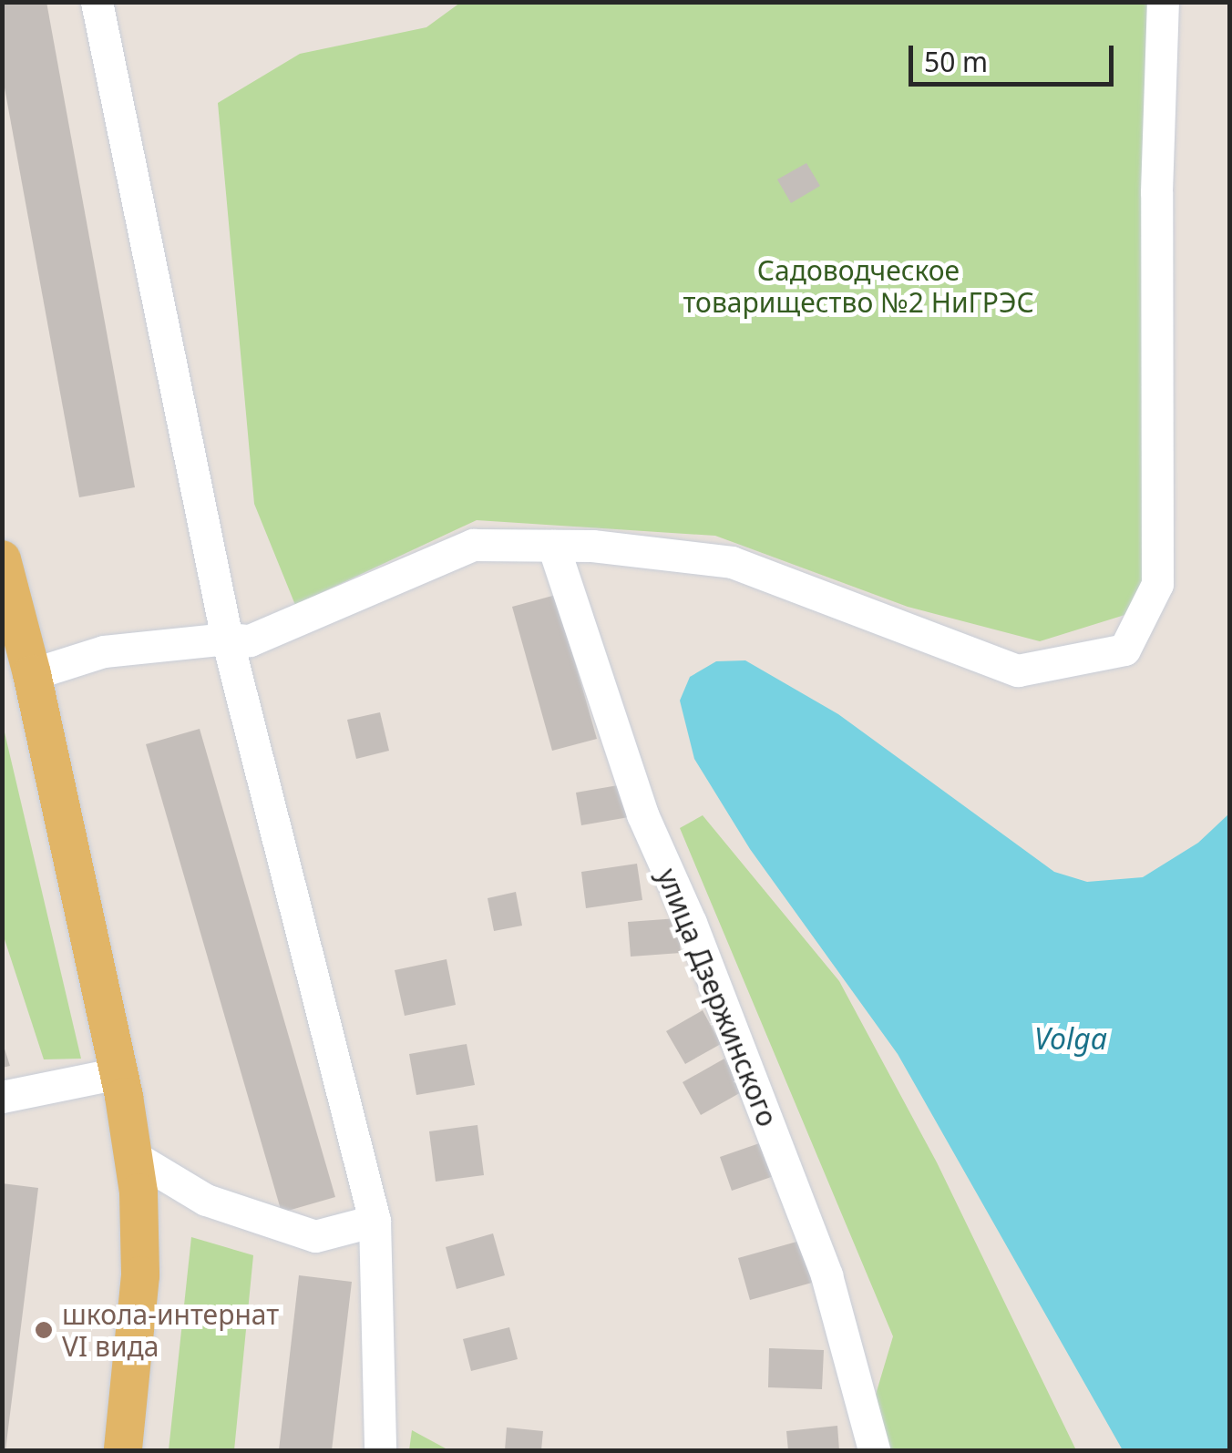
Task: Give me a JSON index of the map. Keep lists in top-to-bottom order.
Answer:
{
  "streets": {
    "street": ["улица Дзержинского"]
  },
  "water": ["Volga"],
  "parks": ["Садоводческое товарищество №2 НиГРЭС"],
  "places": ["школа-интернат VI вида"],
  "scale_bar": "50 m"
}
